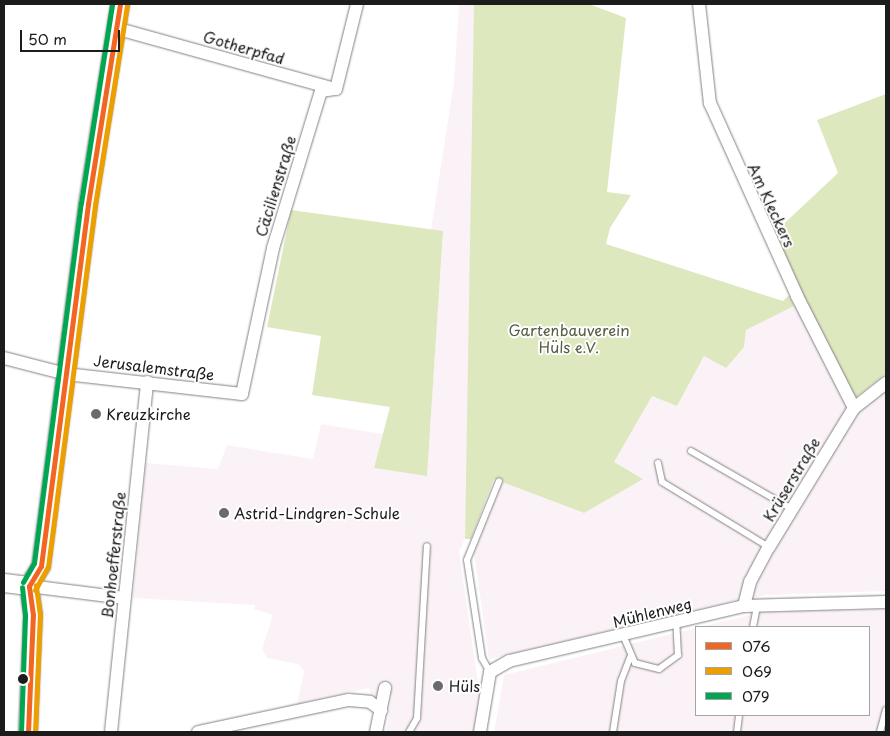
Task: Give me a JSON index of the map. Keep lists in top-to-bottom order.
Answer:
{
  "streets": {
    "street": [
      "Gotherpfad",
      "Cäcilienstraße",
      "Am Kleckers",
      "Jerusalemstraße",
      "Krüserstraße",
      "Bonhoefferstraße",
      "Mühlenweg"
    ]
  },
  "crossings": [
    ["Gotherpfad", "Cäcilienstraße"],
    ["Cäcilienstraße", "Jerusalemstraße"],
    ["Am Kleckers", "Krüserstraße"],
    ["Jerusalemstraße", "Bonhoefferstraße"],
    ["Krüserstraße", "Mühlenweg"]
  ],
  "parks": ["Gartenbauverein Hüls e.V."],
  "places": ["Kreuzkirche", "Astrid-Lindgren-Schule", "Hüls"],
  "lines": ["transit line 076", "transit line 079", "transit line 069"],
  "legend": ["076", "069", "079"],
  "scale_bar": "50 m"
}
